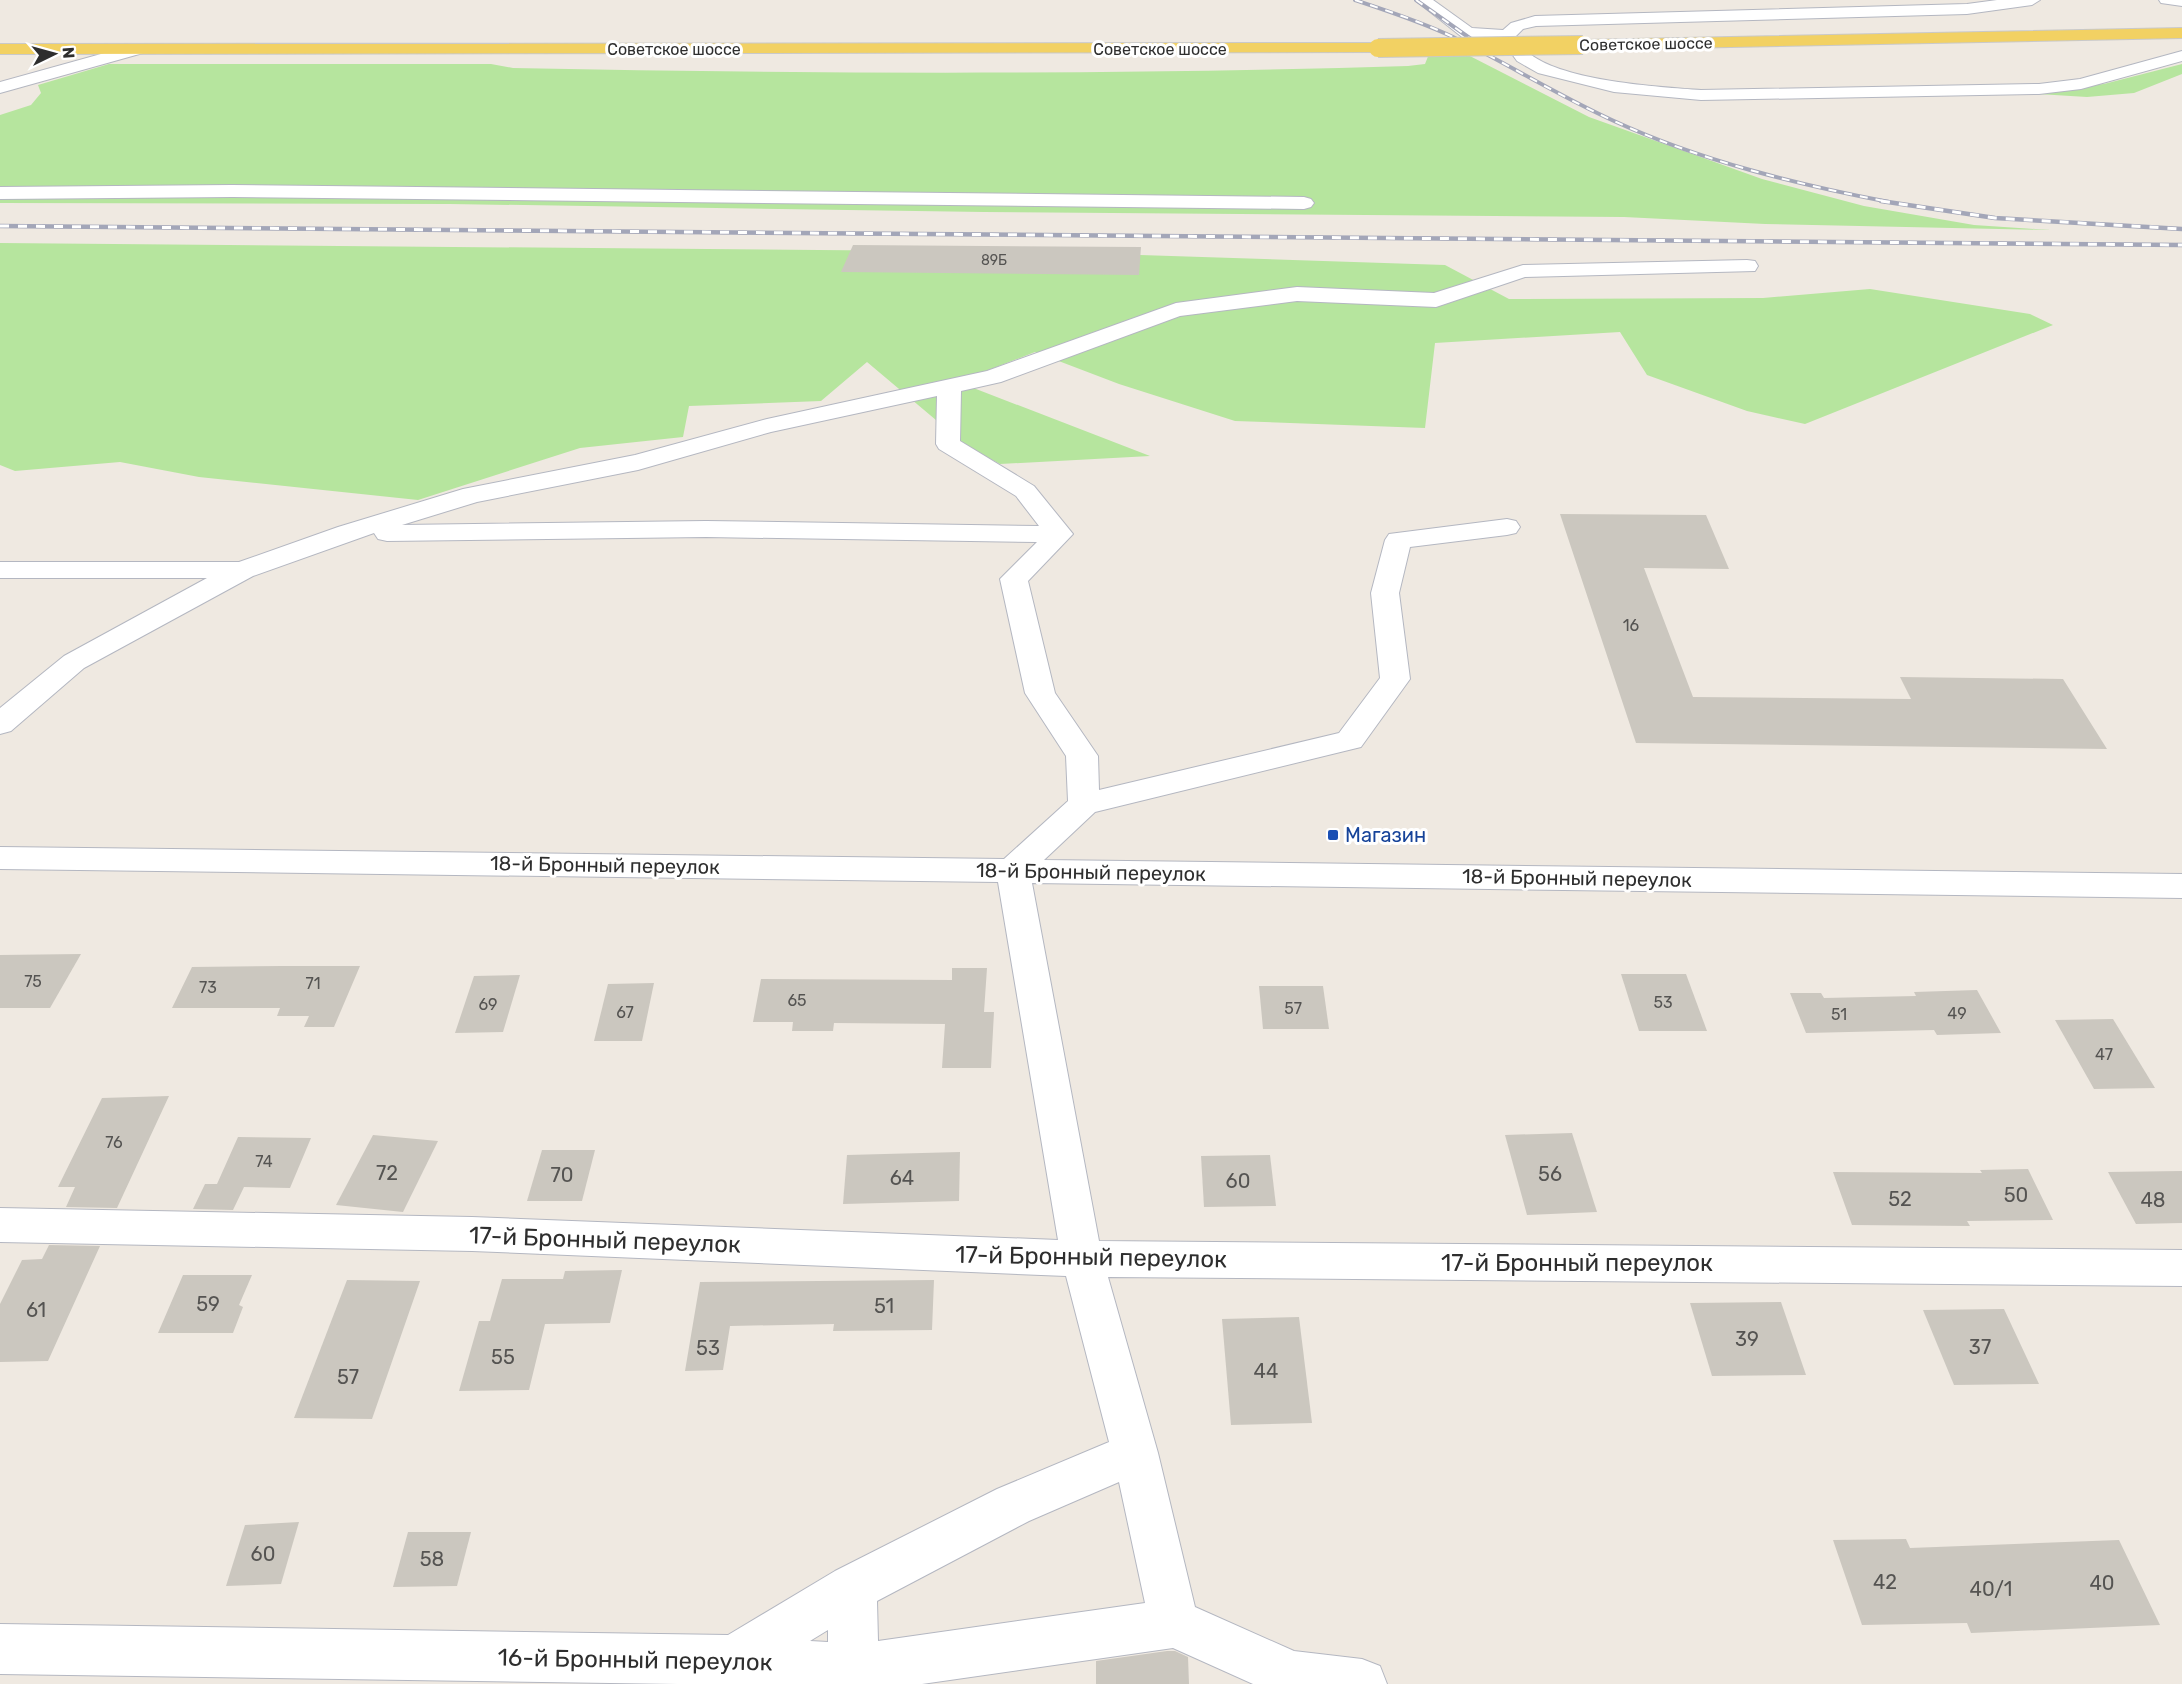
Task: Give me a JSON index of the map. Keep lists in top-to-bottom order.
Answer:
{
  "streets": {
    "main road": ["Советское шоссе"],
    "street": ["18-й Бронный переулок", "17-й Бронный переулок", "16-й Бронный переулок"]
  },
  "places": {
    "transit": ["Магазин"]
  },
  "house_numbers": [
    "89Б",
    "16",
    "75",
    "71",
    "73",
    "65",
    "53",
    "69",
    "57",
    "67",
    "49",
    "51",
    "47",
    "76",
    "74",
    "72",
    "56",
    "70",
    "64",
    "60",
    "50",
    "52",
    "48",
    "59",
    "51",
    "61",
    "39",
    "37",
    "53",
    "55",
    "44",
    "57",
    "60",
    "58",
    "42",
    "40",
    "40/1"
  ],
  "north": "right"
}
